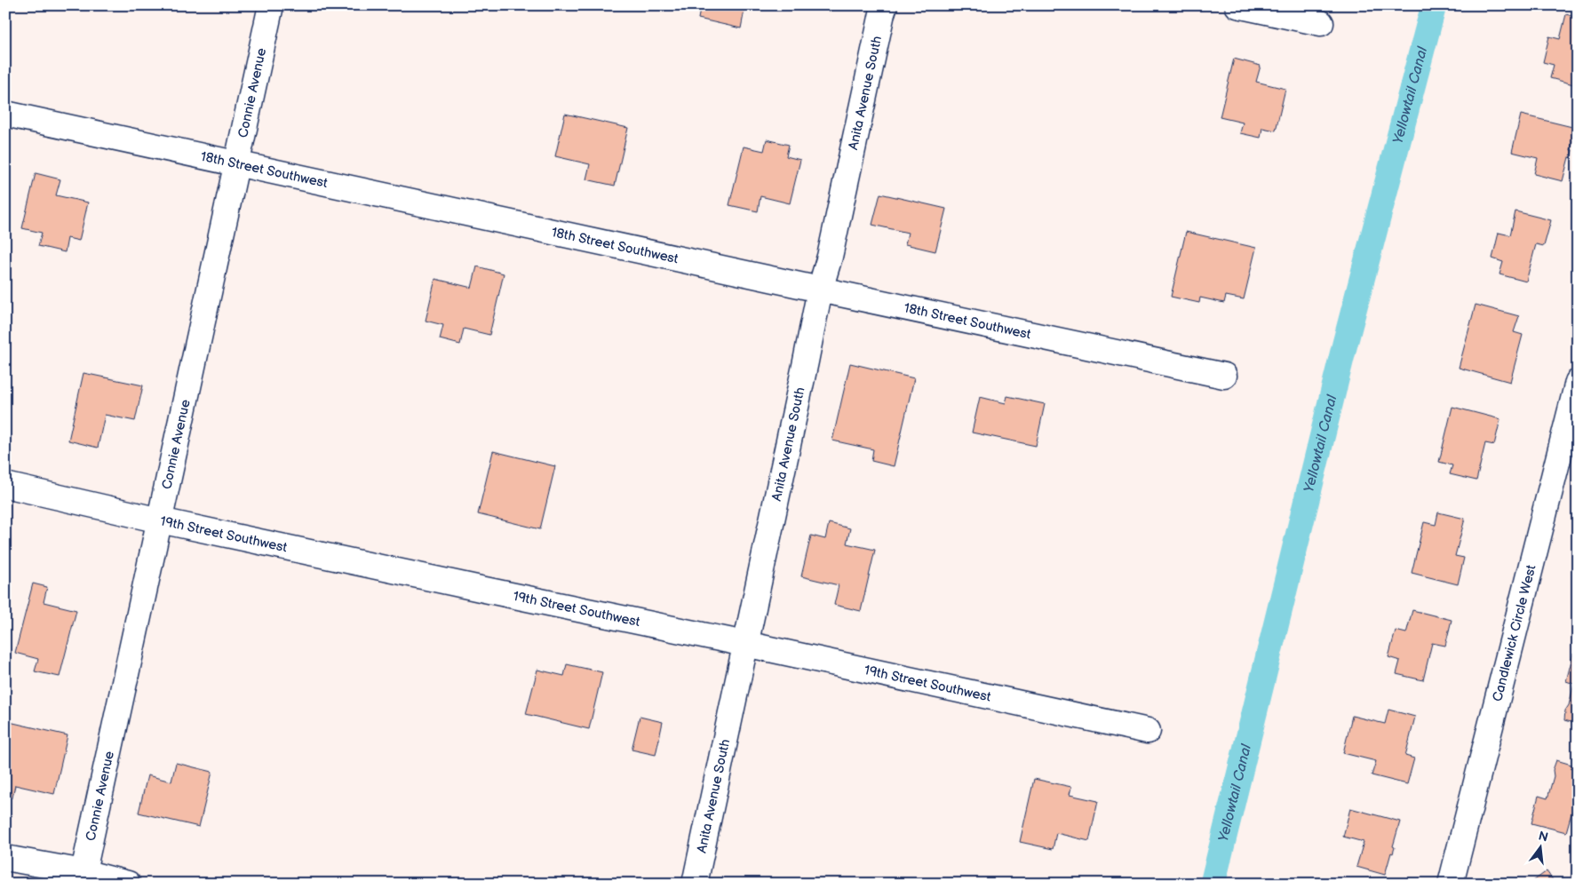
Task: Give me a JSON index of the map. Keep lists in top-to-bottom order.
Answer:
{
  "streets": {
    "street": [
      "Anita Avenue South",
      "Connie Avenue",
      "18th Street Southwest",
      "19th Street Southwest",
      "Candlewick Circle West"
    ]
  },
  "crossings": [
    ["Anita Avenue South", "18th Street Southwest"],
    ["Anita Avenue South", "19th Street Southwest"],
    ["Connie Avenue", "18th Street Southwest"],
    ["Connie Avenue", "19th Street Southwest"]
  ],
  "water": ["Yellowtail Canal"],
  "north": "top"
}
